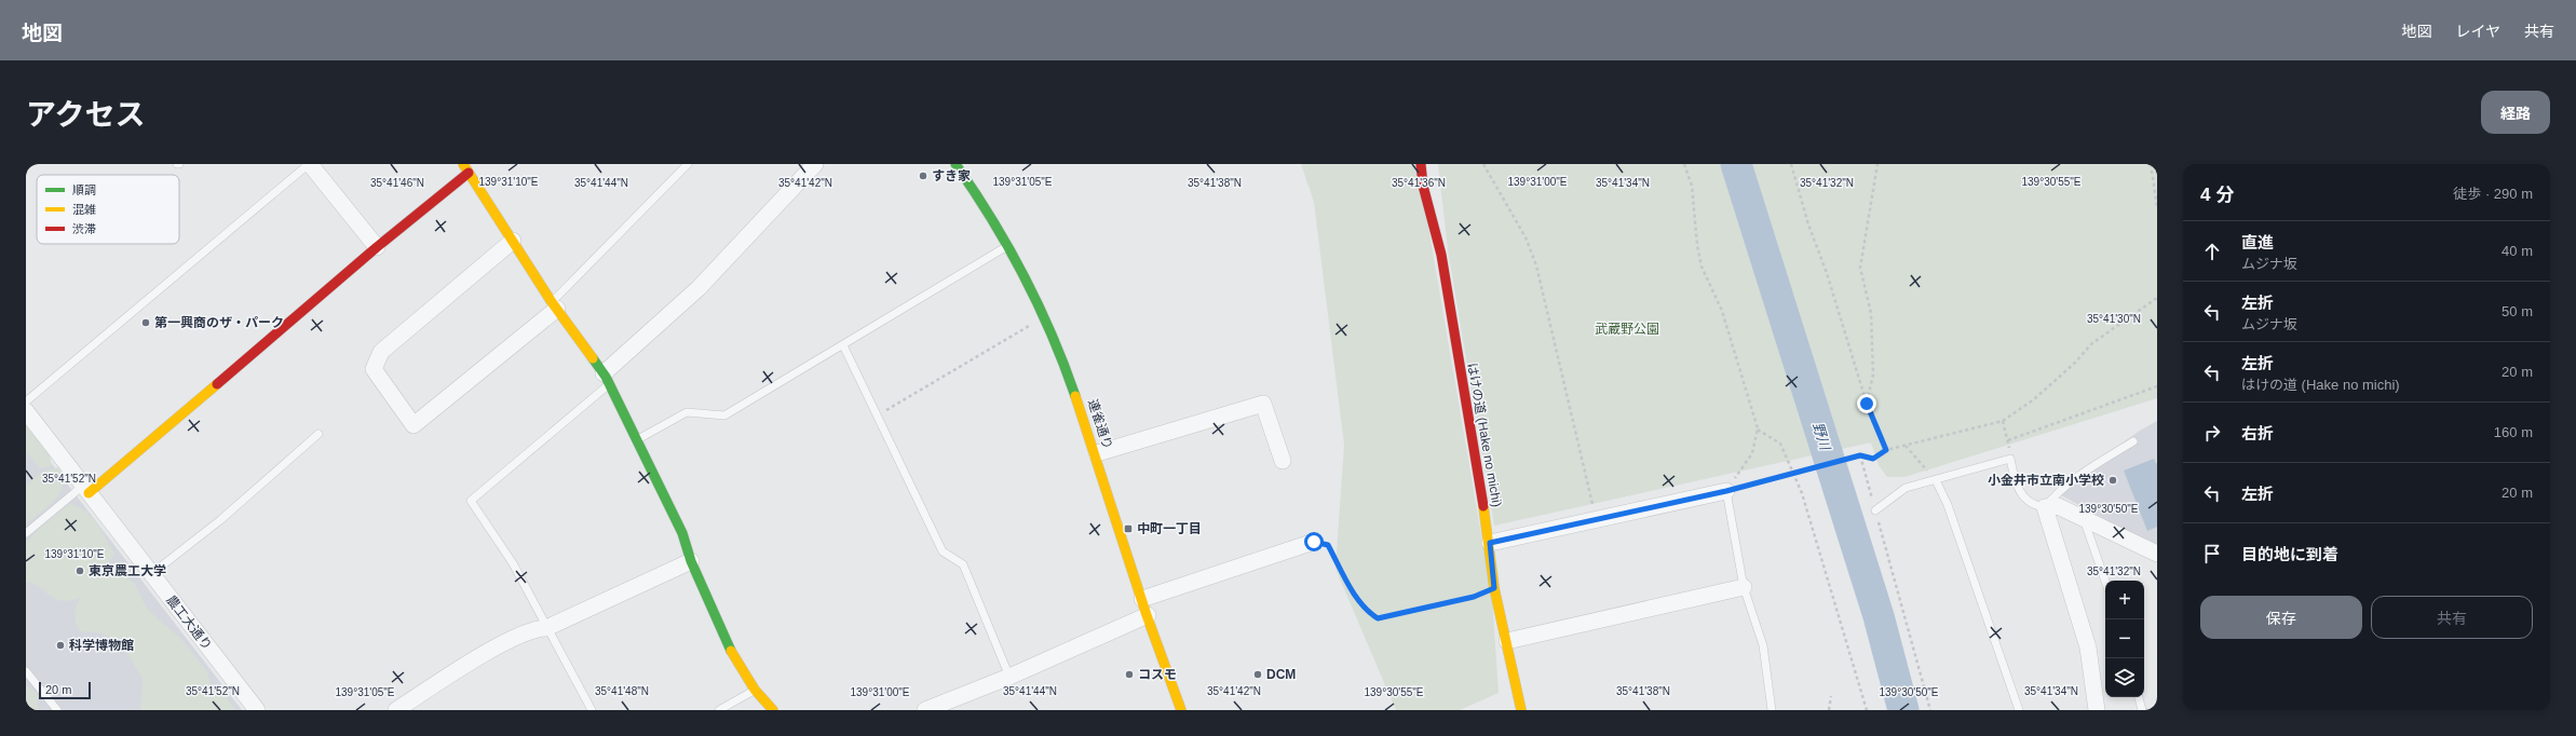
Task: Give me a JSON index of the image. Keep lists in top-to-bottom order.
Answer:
{
  "streets": {
    "street": ["連雀通り", "はけの道 (Hake no michi)", "農工大通り"]
  },
  "water": ["野川"],
  "parks": ["武蔵野公園"],
  "places": {
    "other": [
      "すき家",
      "第一興商のザ・パーク",
      "小金井市立南小学校",
      "東京農工大学",
      "科学博物館",
      "コスモ",
      "DCM"
    ],
    "transit": ["中町一丁目"]
  },
  "legend": ["順調", "混雑", "渋滞"],
  "scale_bar": "20 m",
  "page": {
    "header": "地図",
    "nav": ["地図", "レイヤ", "共有"],
    "title": "アクセス",
    "buttons": [
      "経路",
      ["保存", "共有"]
    ],
    "heading": ["4 分", "徒歩 · 290 m"],
    "list": [
      ["直進", "ムジナ坂", "40 m"],
      ["左折", "ムジナ坂", "50 m"],
      ["左折", "はけの道 (Hake no michi)", "20 m"],
      ["右折", "160 m"],
      ["左折", "20 m"],
      "目的地に到着"
    ],
    "map_buttons": ["+", "−"],
    "scale": "20 m"
  },
  "coordinates": [
    "139°31'10\"E",
    "139°31'05\"E",
    "139°31'00\"E",
    "139°30'55\"E",
    "35°41'38\"N",
    "35°41'36\"N",
    "35°41'34\"N",
    "35°41'46\"N",
    "35°41'44\"N",
    "35°41'42\"N",
    "35°41'32\"N",
    "35°41'30\"N",
    "35°41'52\"N",
    "139°30'50\"E",
    "35°41'48\"N"
  ]
}
